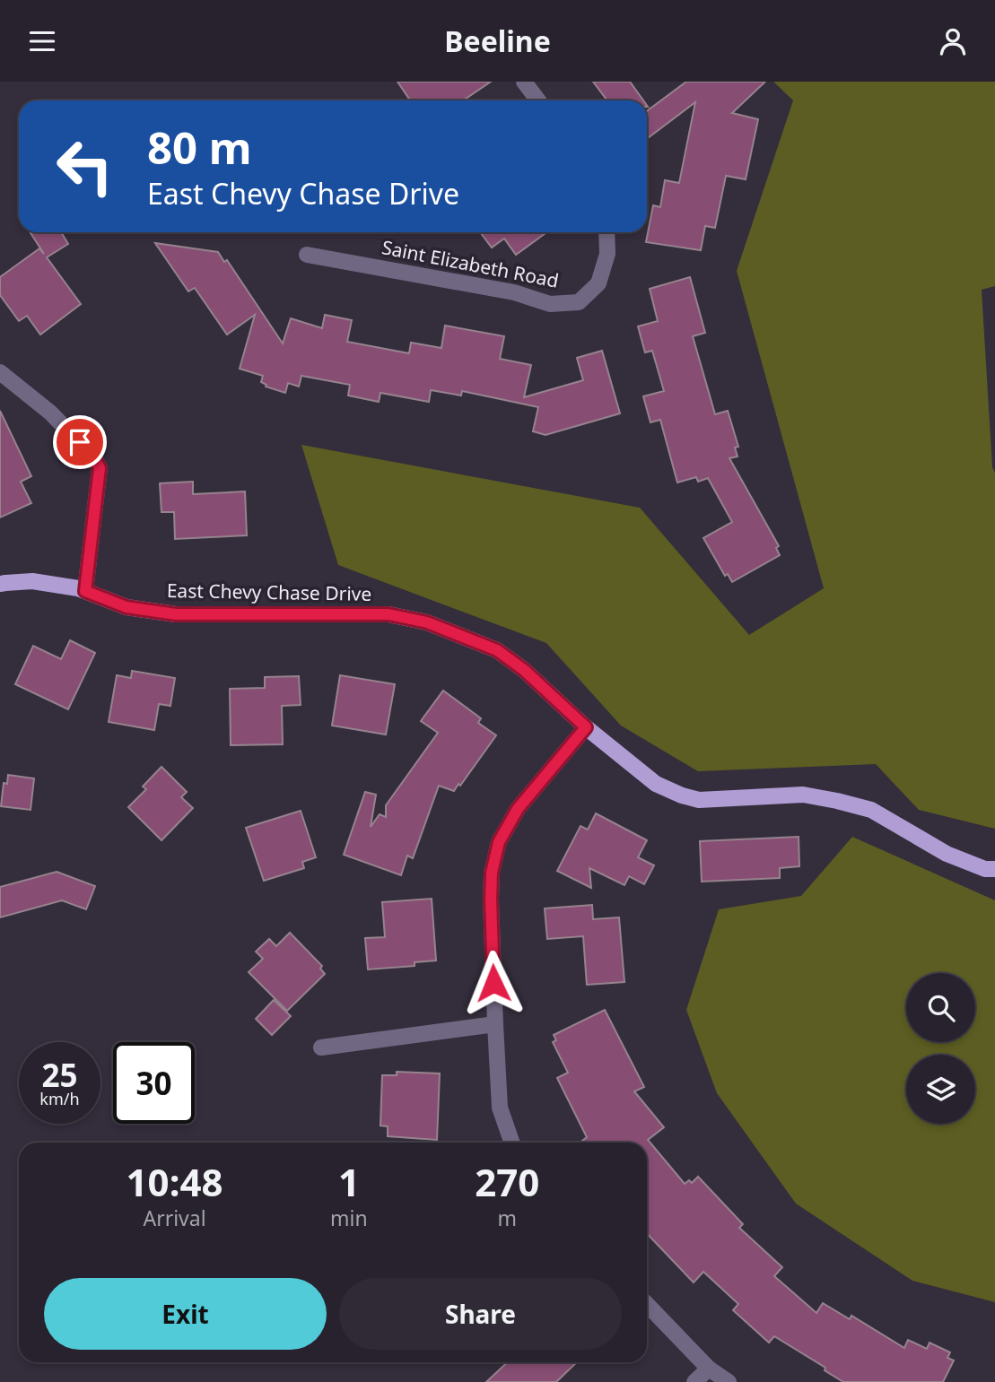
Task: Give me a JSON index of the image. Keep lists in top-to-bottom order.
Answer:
{
  "streets": {
    "main road": ["East Chevy Chase Drive"],
    "street": ["Saint Elizabeth Road"]
  },
  "page": {
    "header": "Beeline",
    "turn": ["80 m", "East Chevy Chase Drive"],
    "speed": "25 km/h",
    "limit": "30",
    "eta": [
      "10:48",
      "Arrival",
      "1",
      "min",
      "270",
      "m"
    ],
    "buttons": ["Exit", "Share"]
  }
}
